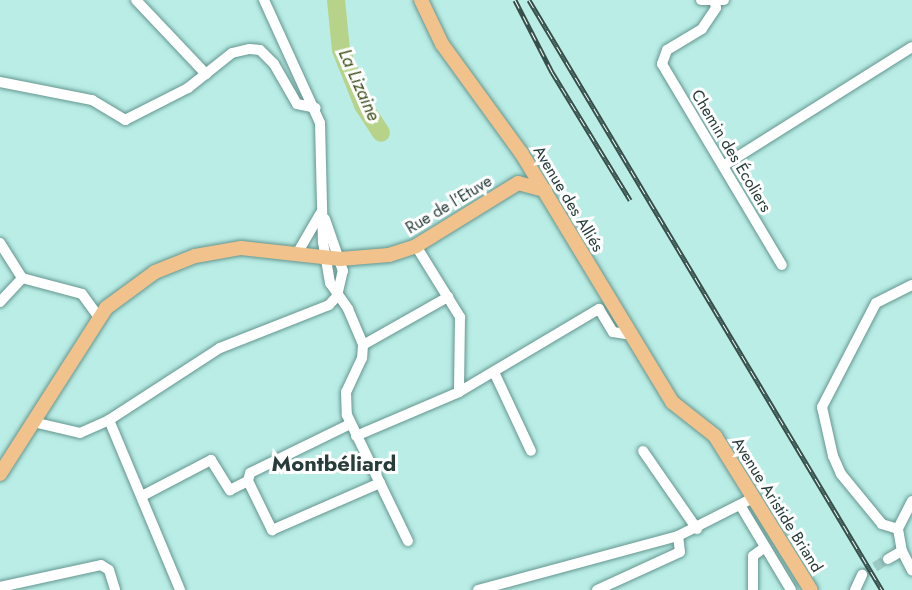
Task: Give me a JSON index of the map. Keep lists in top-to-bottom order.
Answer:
{
  "streets": {
    "main road": ["Avenue des Alliés", "Rue de l'Etuve", "Avenue Aristide Briand"],
    "street": ["Chemin des Écoliers"]
  },
  "crossings": [
    ["Avenue des Alliés", "Rue de l'Etuve"],
    ["Avenue des Alliés", "Avenue Aristide Briand"]
  ],
  "districts": ["Montbéliard"],
  "water": ["La Lizaine"]
}
